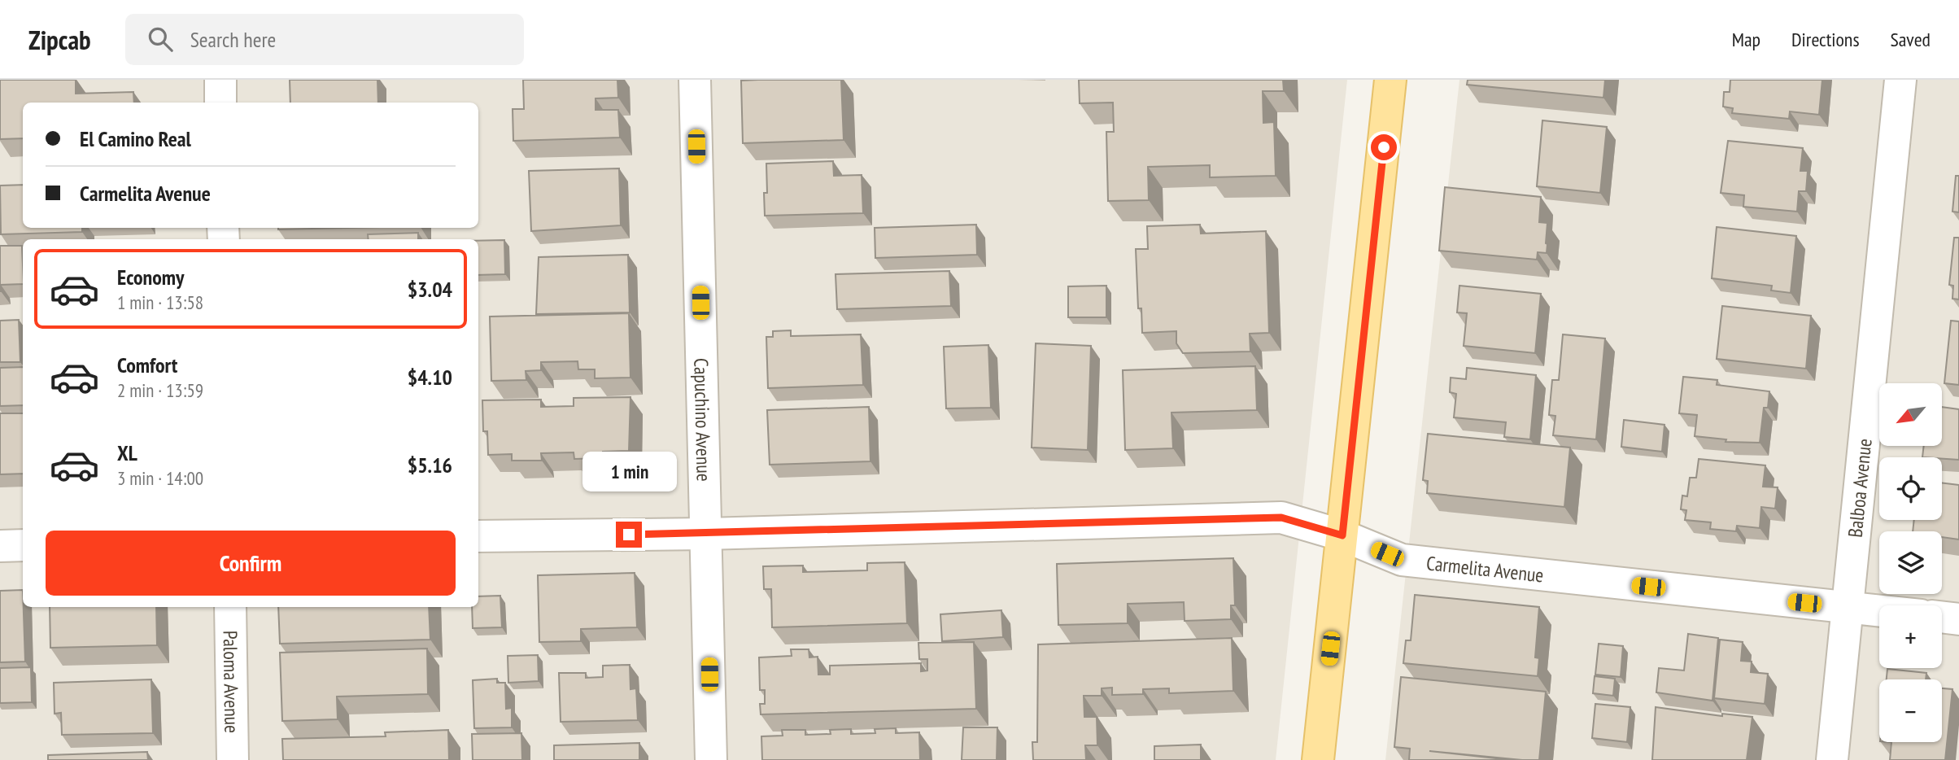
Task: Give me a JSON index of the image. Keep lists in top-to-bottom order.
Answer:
{
  "streets": {
    "street": [
      "Capuchino Avenue",
      "Balboa Avenue",
      "Carmelita Avenue",
      "Paloma Avenue"
    ]
  },
  "crossings": [
    ["Capuchino Avenue", "Carmelita Avenue"],
    ["Balboa Avenue", "Carmelita Avenue"]
  ],
  "north": "bottom left",
  "page": {
    "header": "Zipcab",
    "search": "Search here",
    "nav": ["Map", "Directions", "Saved"],
    "banner": ["El Camino Real", "Carmelita Avenue"],
    "list": [
      {
        "name": "Economy",
        "note": "1 min · 13:58",
        "value": "$3.04"
      },
      {
        "name": "Comfort",
        "note": "2 min · 13:59",
        "value": "$4.10"
      },
      {
        "name": "XL",
        "note": "3 min · 14:00",
        "value": "$5.16"
      }
    ],
    "map_buttons": ["+", "−"],
    "bubble": "1 min",
    "buttons": "Confirm"
  }
}
